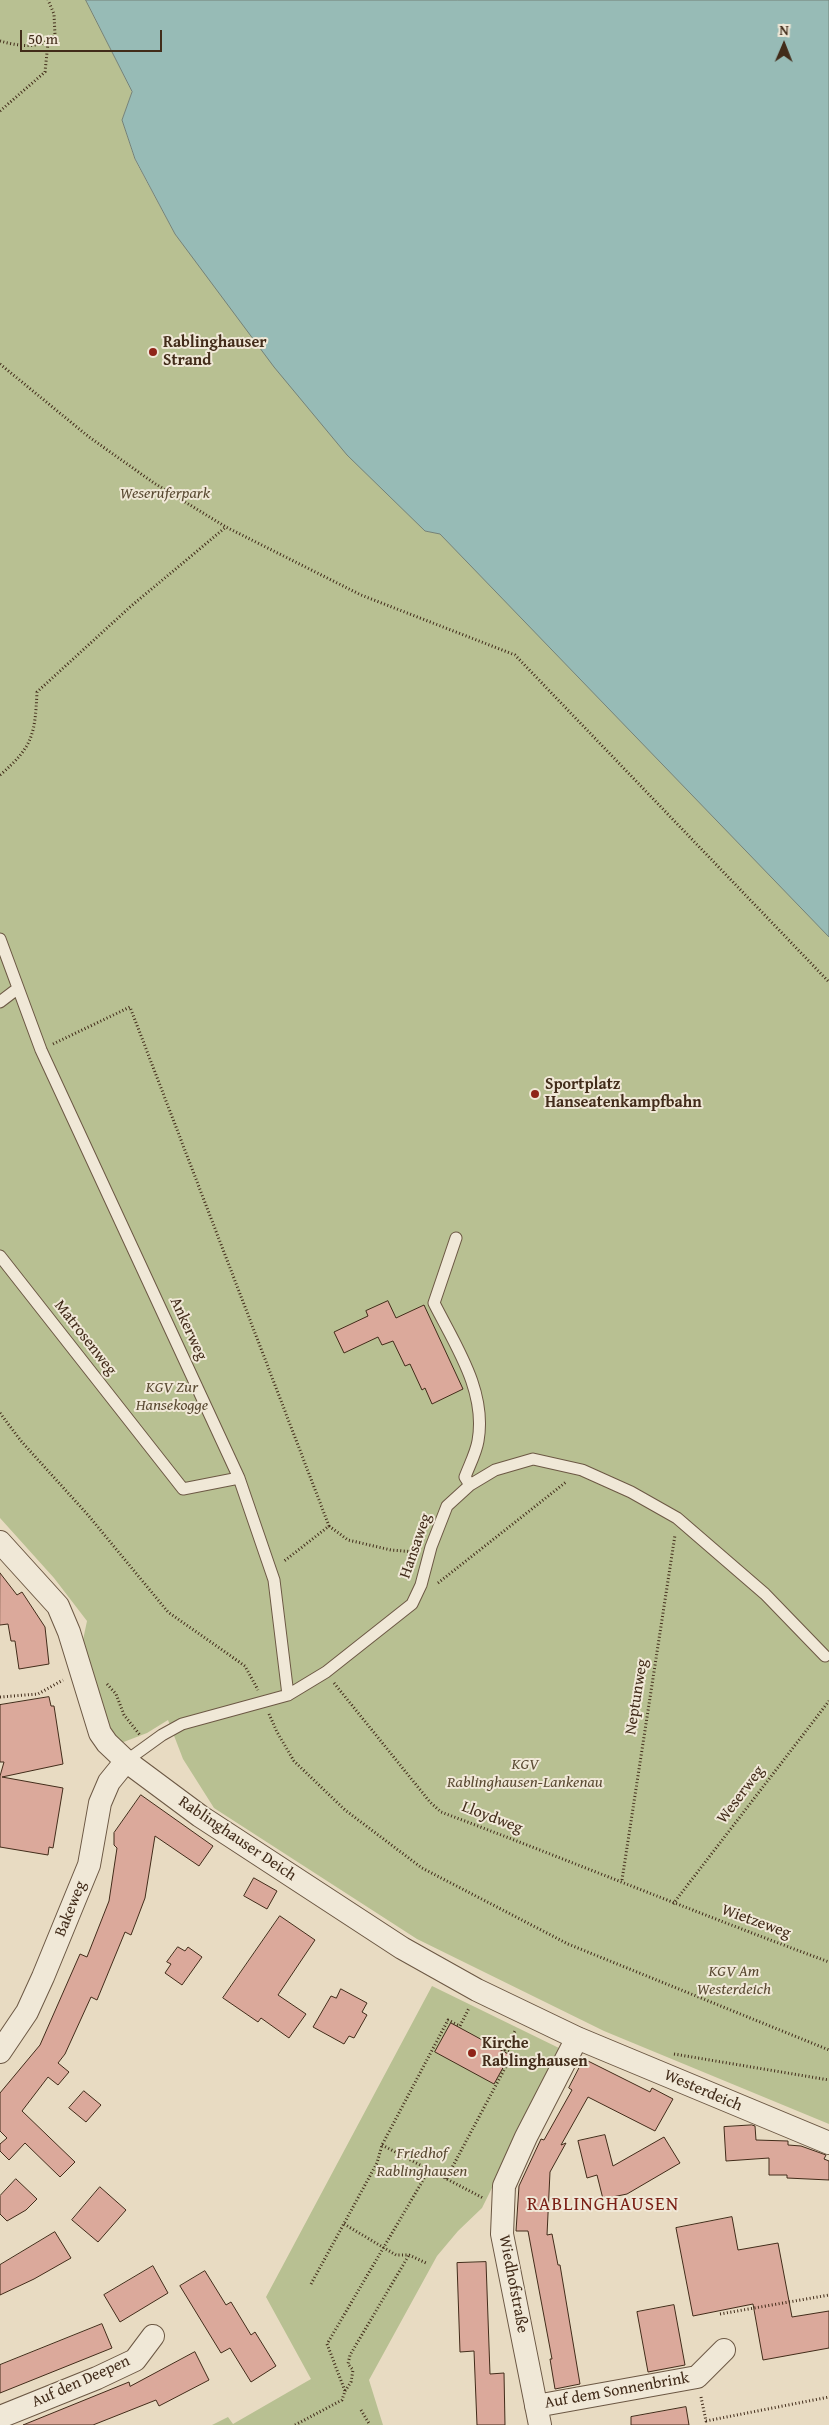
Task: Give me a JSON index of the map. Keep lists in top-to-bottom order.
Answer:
{
  "streets": {
    "street": [
      "Rablinghauser Deich",
      "Bakeweg",
      "Westerdeich",
      "Wiedhofstraße",
      "Auf den Deepen",
      "Auf dem Sonnenbrink"
    ],
    "lane": ["Ankerweg", "Matrosenweg", "Hansaweg"],
    "path": [
      "Neptunweg",
      "Weserweg",
      "Lloydweg",
      "Wietzeweg"
    ]
  },
  "crossings": [
    ["Ankerweg", "Matrosenweg"],
    ["Ankerweg", "Hansaweg"],
    ["Hansaweg", "Neptunweg"],
    ["Hansaweg", "Lloydweg"],
    ["Hansaweg", "Rablinghauser Deich"],
    ["Hansaweg", "Bakeweg"],
    ["Neptunweg", "Lloydweg"],
    ["Weserweg", "Lloydweg"],
    ["Weserweg", "Wietzeweg"],
    ["Lloydweg", "Wietzeweg"],
    ["Rablinghauser Deich", "Bakeweg"],
    ["Rablinghauser Deich", "Westerdeich"],
    ["Rablinghauser Deich", "Wiedhofstraße"],
    ["Westerdeich", "Wiedhofstraße"],
    ["Wiedhofstraße", "Auf dem Sonnenbrink"]
  ],
  "districts": ["RABLINGHAUSEN"],
  "parks": [
    "Weseruferpark",
    "KGV Zur Hansekogge",
    "KGV Rablinghausen-Lankenau",
    "KGV Am Westerdeich",
    "Friedhof Rablinghausen"
  ],
  "places": ["Rablinghauser Strand", "Sportplatz Hanseatenkampfbahn", "Kirche Rablinghausen"],
  "scale_bar": "50 m",
  "north": "top"
}
